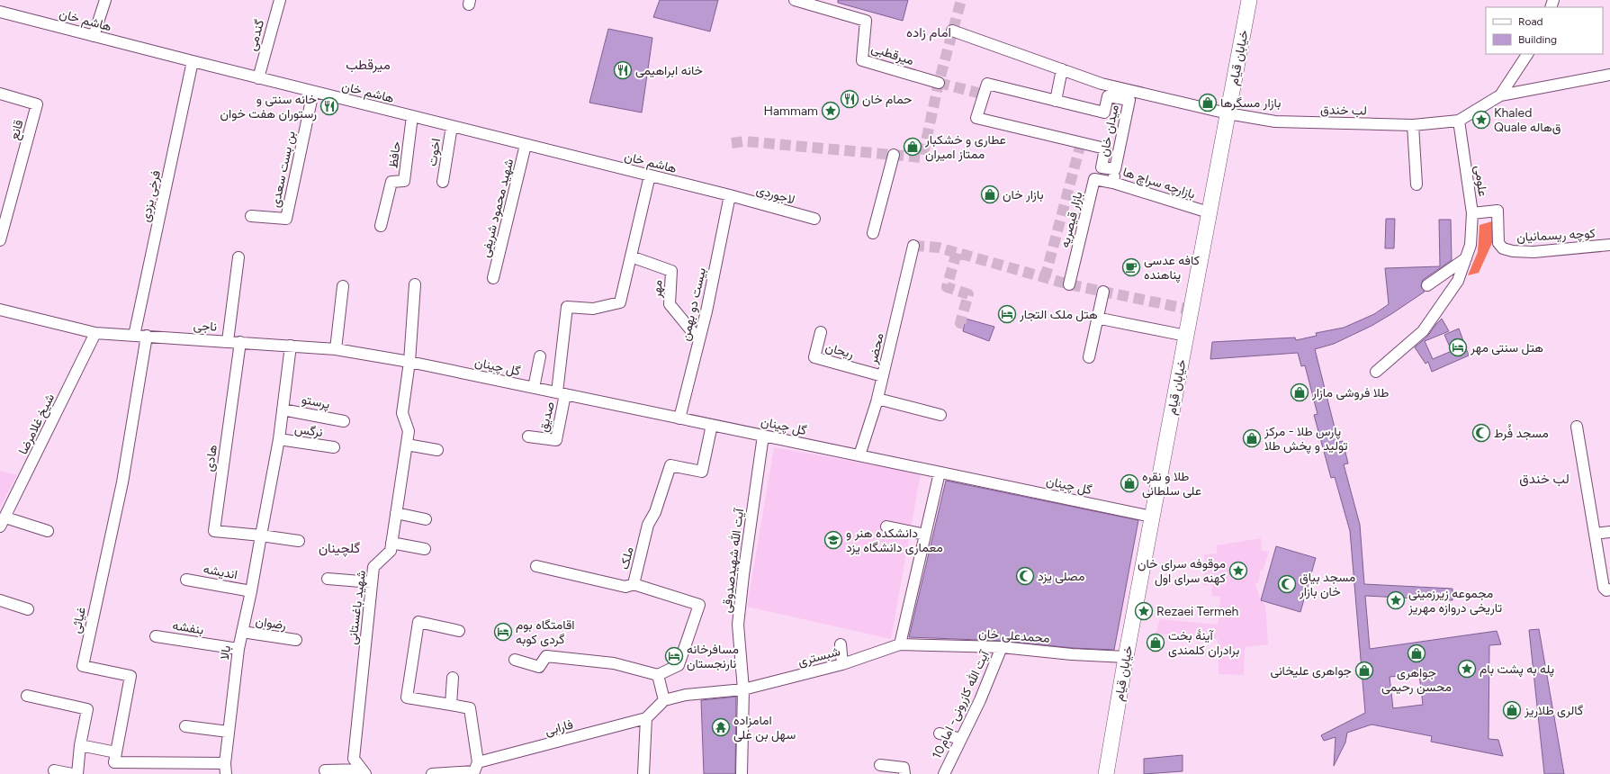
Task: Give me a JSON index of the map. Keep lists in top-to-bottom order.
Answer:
{
  "streets": {
    "main road": ["خیابان قیام"],
    "street": [
      "هاشم خان",
      "گندمی",
      "میرقطبی",
      "لب خندق",
      "قانع",
      "میدان خان",
      "اخوت",
      "حافظ",
      "بن بست سعدی",
      "علومی",
      "بازارچه سراچ ها",
      "لاجوردی",
      "فرخی یزدی",
      "شهید محمود شریفی",
      "بازار قیصریه",
      "کوچه ریسمانیان",
      "مهر",
      "بیست دو بهمن",
      "ناجی",
      "محضر",
      "ریحان",
      "گل چینان",
      "پرستو",
      "صدیق",
      "شیخ غلامرضا",
      "نرگس",
      "هادی",
      "ملک",
      "آیت الله شهیدصدوقی",
      "اندیشه",
      "شهید باغستانی",
      "غیاثی",
      "رضوان",
      "بنفشه",
      "محمدعلی خان",
      "بالا",
      "شبستری",
      "آیت الله کازرونی- امام10",
      "فارابی"
    ]
  },
  "crossings": [
    ["هاشم خان", "گندمی"],
    ["هاشم خان", "اخوت"],
    ["هاشم خان", "حافظ"],
    ["هاشم خان", "بن بست سعدی"],
    ["هاشم خان", "لاجوردی"],
    ["هاشم خان", "فرخی یزدی"],
    ["هاشم خان", "شهید محمود شریفی"],
    ["هاشم خان", "بیست دو بهمن"],
    ["خیابان قیام", "لب خندق"],
    ["خیابان قیام", "بازارچه سراچ ها"],
    ["خیابان قیام", "گل چینان"],
    ["خیابان قیام", "محمدعلی خان"],
    ["لب خندق", "میدان خان"],
    ["لب خندق", "علومی"],
    ["میدان خان", "بازارچه سراچ ها"],
    ["علومی", "کوچه ریسمانیان"],
    ["بازارچه سراچ ها", "بازار قیصریه"],
    ["لاجوردی", "بیست دو بهمن"],
    ["فرخی یزدی", "ناجی"],
    ["مهر", "بیست دو بهمن"],
    ["بیست دو بهمن", "گل چینان"],
    ["ناجی", "گل چینان"],
    ["ناجی", "شیخ غلامرضا"],
    ["ناجی", "هادی"],
    ["ناجی", "شهید باغستانی"],
    ["ناجی", "غیاثی"],
    ["ناجی", "بالا"],
    ["محضر", "ریحان"],
    ["محضر", "گل چینان"],
    ["گل چینان", "صدیق"],
    ["گل چینان", "ملک"],
    ["گل چینان", "آیت الله شهیدصدوقی"],
    ["گل چینان", "شهید باغستانی"],
    ["پرستو", "بالا"],
    ["نرگس", "بالا"],
    ["هادی", "بالا"],
    ["آیت الله شهیدصدوقی", "شبستری"],
    ["اندیشه", "بالا"],
    ["رضوان", "بالا"],
    ["بنفشه", "بالا"],
    ["محمدعلی خان", "شبستری"],
    ["محمدعلی خان", "آیت الله کازرونی- امام10"]
  ],
  "districts": [
    "امام زاده",
    "میرقطب",
    "لب خندق",
    "گلچینان"
  ],
  "places": {
    "restaurant": ["خانه ابراهیمی", "حمام خان", "خانه سنتی و رستوران هفت خوان"],
    "shop": [
      "بازار مسگرها",
      "عطاری و خشکبار ممتاز امیران",
      "بازار خان",
      "طلا فروشی مازار",
      "پارس طلا - مرکز تولید و پخش طلا",
      "طلا و نقره علی سلطانی",
      "آینهٔ بخت برادران کلمندی",
      "جواهری محسن رحیمی",
      "جواهری علیخانی",
      "گالری طلاریز"
    ],
    "place": [
      "Hammam",
      "Khaled Quale ق‌هاله",
      "موقوفه سرای خان کهنه سرای اول",
      "مجموعه زیرزمینی تاریخی دروازه مهریز",
      "Rezaei Termeh",
      "پله به پشت بام"
    ],
    "cafe": ["کافه عدسی پناهنده"],
    "hotel": [
      "هتل ملک التجار",
      "هتل سنتی مهر",
      "اقامتگاه بوم گردی کوبه",
      "مسافرخانه نارنجستان"
    ],
    "mosque": ["مسجد فُرط", "مصلی یزد", "مسجد بیاق خان بازار"],
    "school or university": ["دانشکده هنر و معماری دانشگاه یزد"],
    "temple": ["امامزاده سهل بن علی"]
  },
  "legend": ["Road", "Building"]
}
